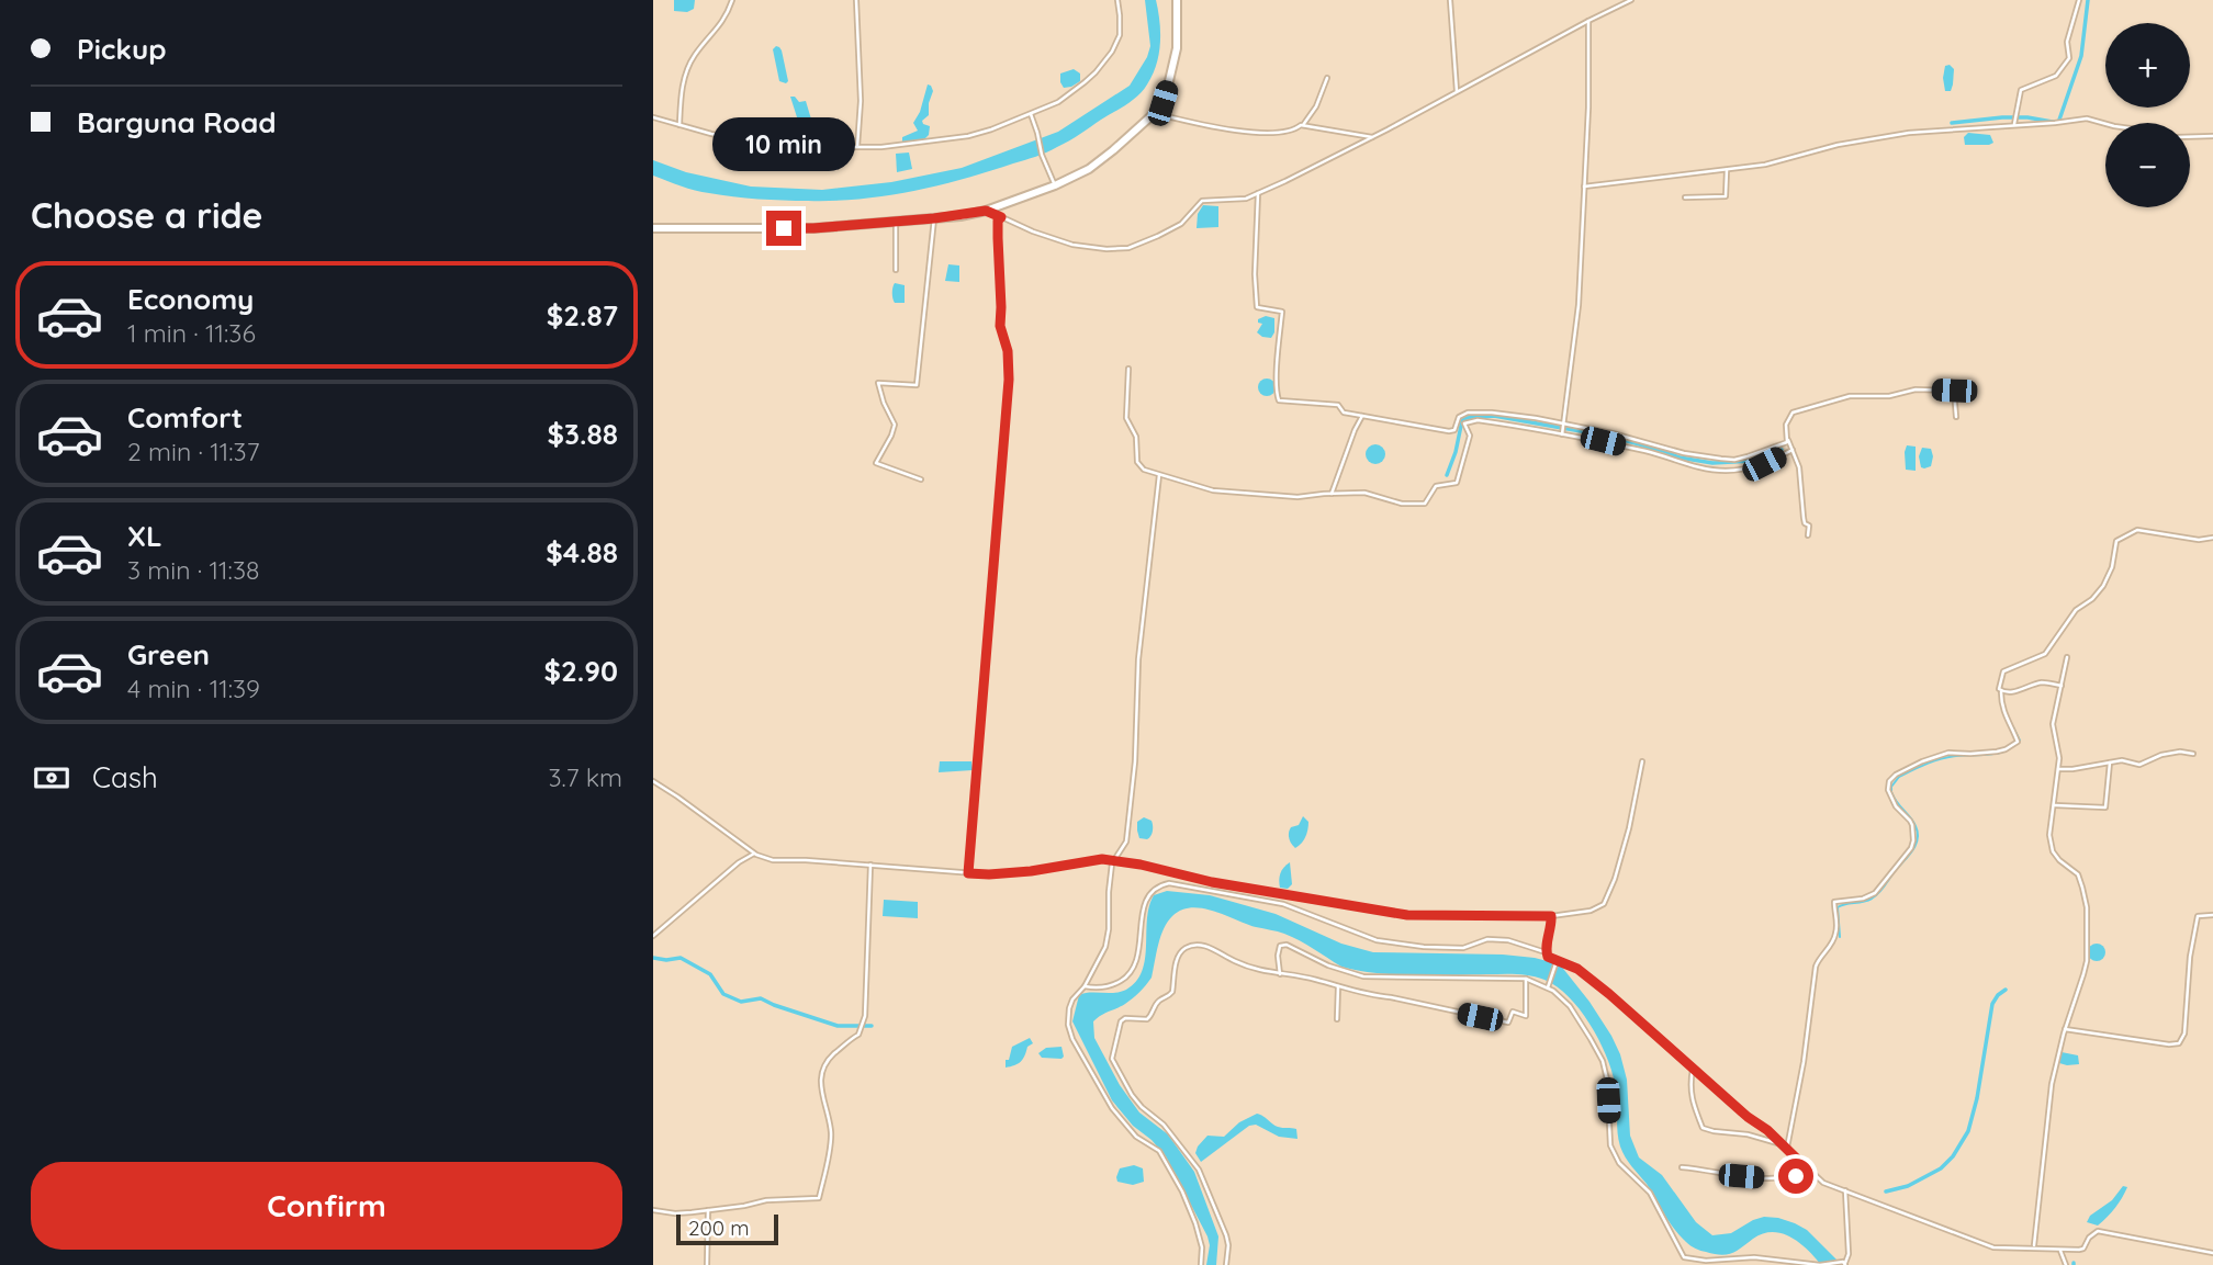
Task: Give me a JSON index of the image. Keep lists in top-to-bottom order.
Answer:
{
  "scale_bar": "200 m",
  "page": {
    "banner": ["Pickup", "Barguna Road"],
    "map_buttons": ["+", "−"],
    "bubble": "10 min",
    "heading": "Choose a ride",
    "list": [
      {
        "name": "Economy",
        "note": "1 min · 11:36",
        "value": "$2.87"
      },
      {
        "name": "Comfort",
        "note": "2 min · 11:37",
        "value": "$3.88"
      },
      {
        "name": "XL",
        "note": "3 min · 11:38",
        "value": "$4.88"
      },
      {
        "name": "Green",
        "note": "4 min · 11:39",
        "value": "$2.90"
      }
    ],
    "pay": ["Cash", "3.7 km"],
    "buttons": "Confirm",
    "scale": "200 m"
  }
}
